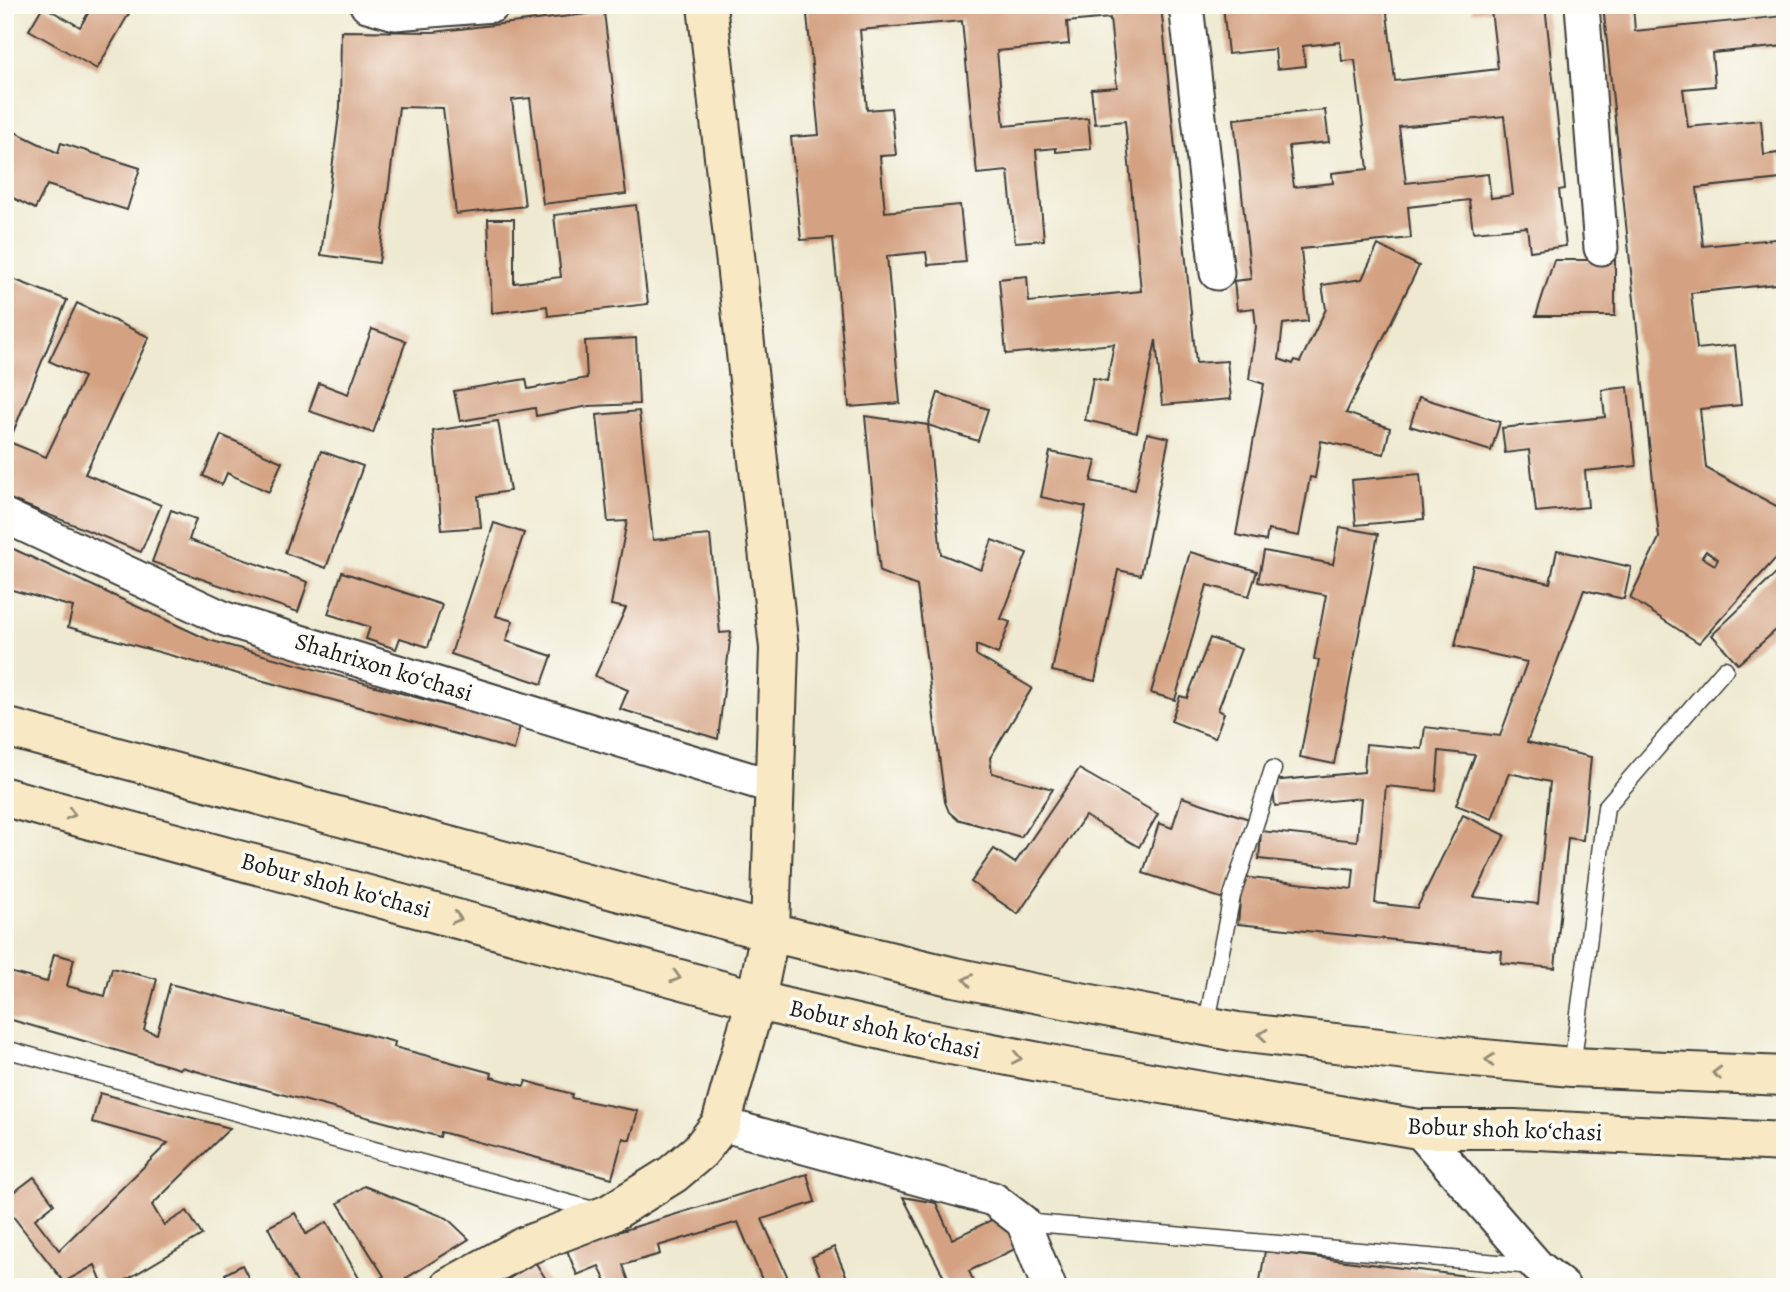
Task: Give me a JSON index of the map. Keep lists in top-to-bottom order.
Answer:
{
  "streets": {
    "main road": ["Bobur shoh koʻchasi"],
    "street": ["Shahrixon koʻchasi"]
  }
}
